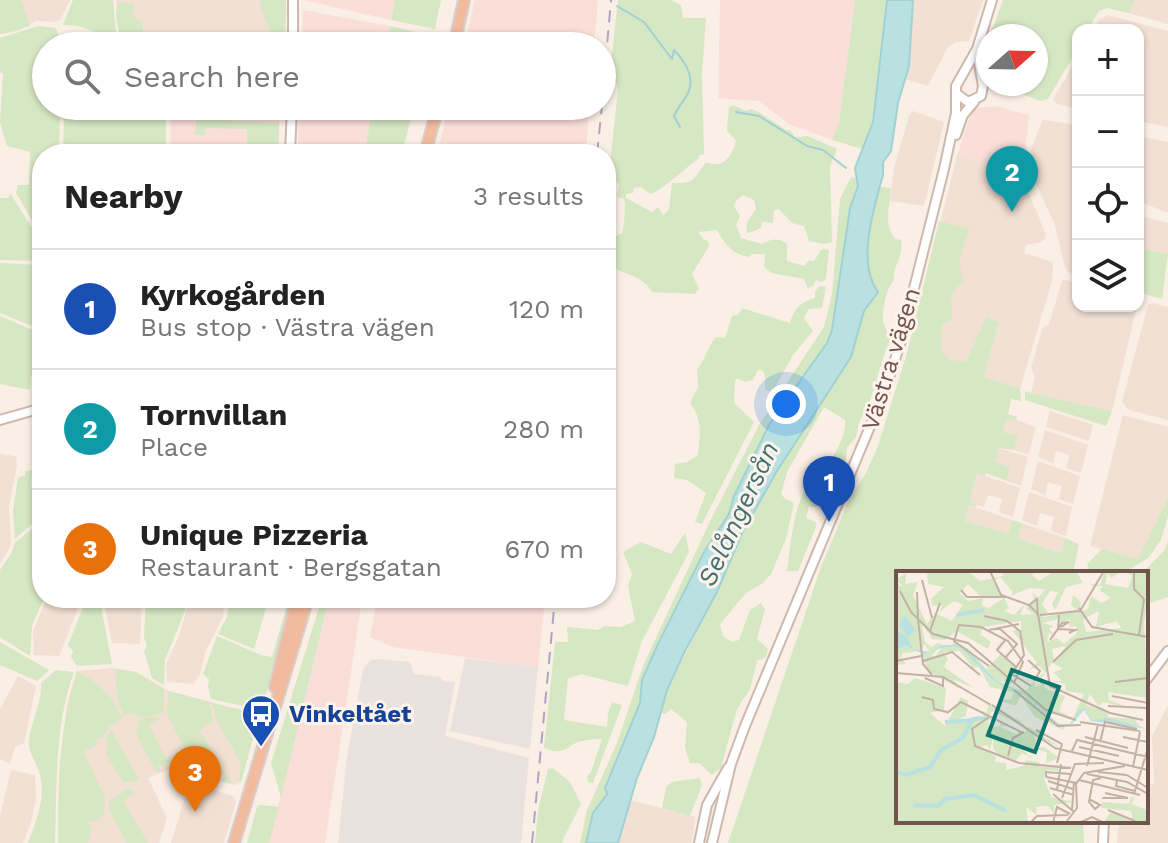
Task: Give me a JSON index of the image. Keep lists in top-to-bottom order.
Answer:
{
  "streets": {
    "street": ["Västra vägen"]
  },
  "water": ["Selångersån"],
  "places": {
    "bus stop": ["Vinkeltået"]
  },
  "north": "right",
  "page": {
    "map_buttons": ["+", "−"],
    "search": "Search here",
    "heading": ["Nearby", "3 results"],
    "pins": ["2", "1", "3"],
    "list": [
      {
        "mark": "1",
        "name": "Kyrkogården",
        "note": "Bus stop · Västra vägen",
        "value": "120 m"
      },
      {
        "mark": "2",
        "name": "Tornvillan",
        "note": "Place",
        "value": "280 m"
      },
      {
        "mark": "3",
        "name": "Unique Pizzeria",
        "note": "Restaurant · Bergsgatan",
        "value": "670 m"
      }
    ]
  }
}
